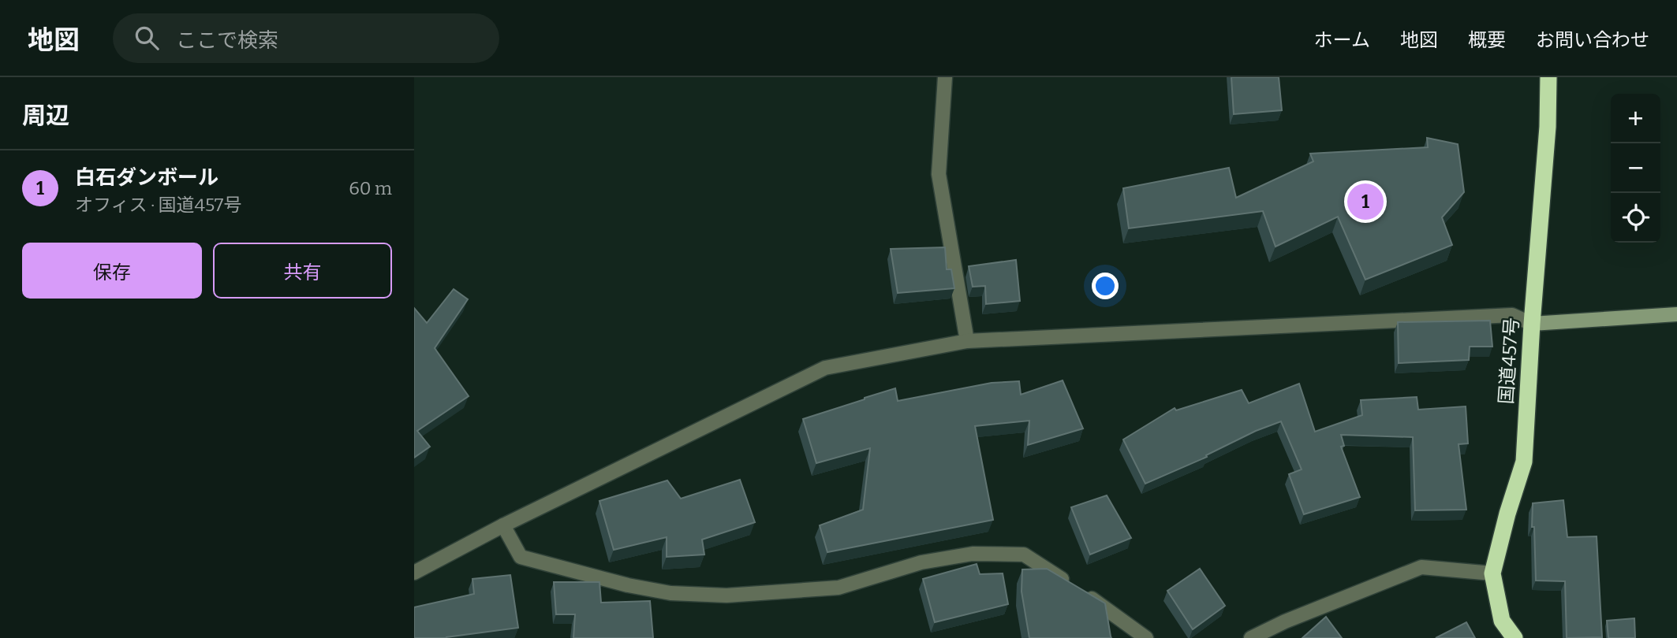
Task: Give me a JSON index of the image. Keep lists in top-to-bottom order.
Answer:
{
  "streets": {
    "highway": ["国道457号"]
  },
  "page": {
    "header": "地図",
    "search": "ここで検索",
    "nav": [
      "ホーム",
      "地図",
      "概要",
      "お問い合わせ"
    ],
    "heading": "周辺",
    "map_buttons": ["+", "−"],
    "list": [
      {
        "mark": "1",
        "name": "白石ダンボール",
        "note": "オフィス · 国道457号",
        "value": "60 m"
      }
    ],
    "pins": "1",
    "buttons": ["保存", "共有"]
  }
}
